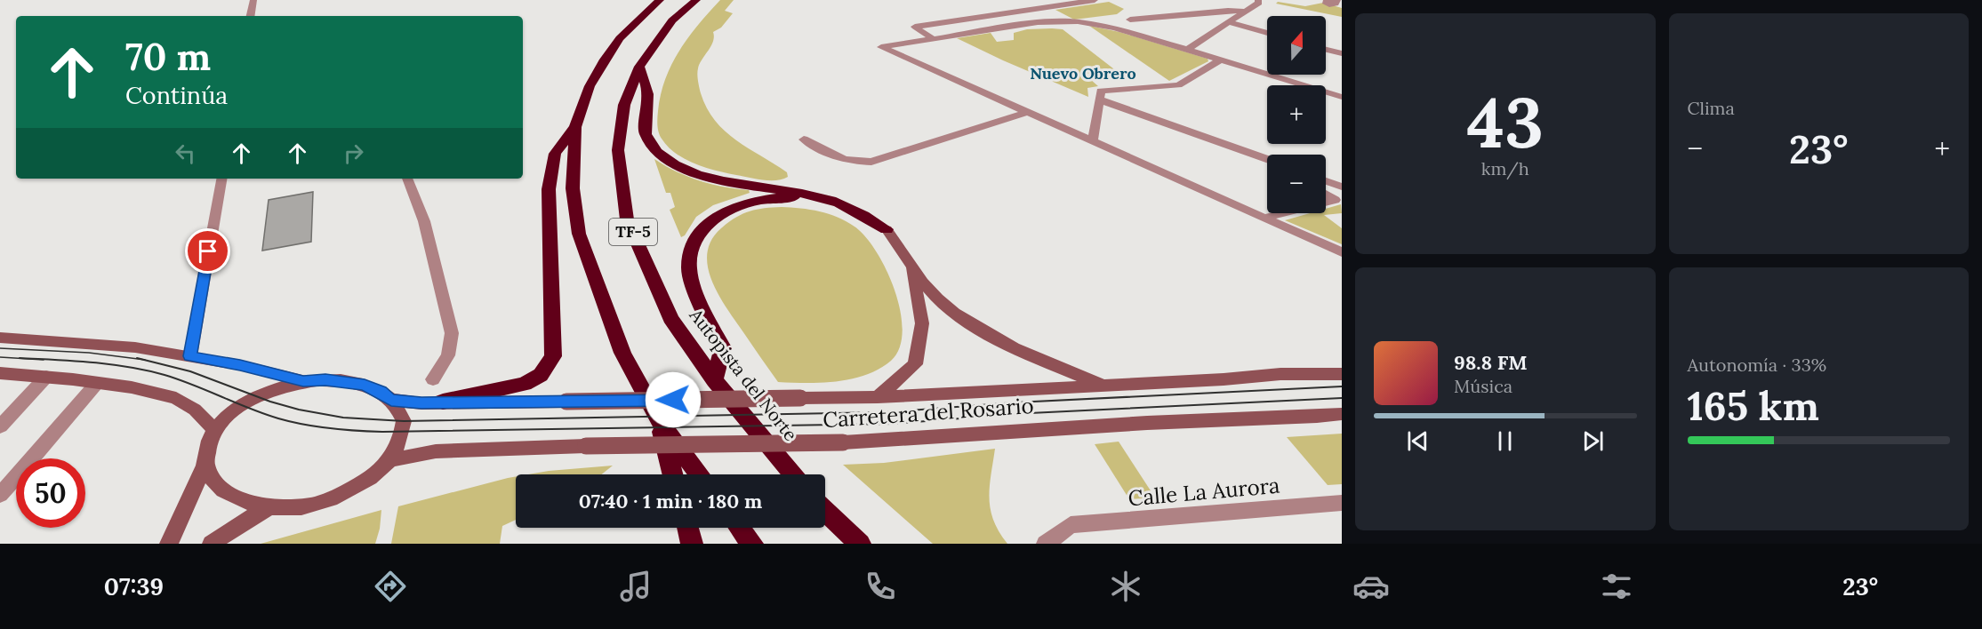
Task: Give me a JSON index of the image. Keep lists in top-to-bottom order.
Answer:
{
  "streets": {
    "highway": ["TF-5", "Autopista del Norte"],
    "main road": ["Carretera del Rosario"],
    "street": ["Calle La Aurora"]
  },
  "districts": ["Nuevo Obrero"],
  "north": "top",
  "page": {
    "tile": [
      ["43", "km/h"],
      "Clima",
      ["Autonomía · 33%", "165 km"]
    ],
    "map_buttons": ["+", "−"],
    "turn": ["70 m", "Continúa"],
    "heat": ["−", "23°", "+"],
    "song": ["98.8 FM", "Música"],
    "limit": "50",
    "trip": "07:40 · 1 min · 180 m",
    "tabs": ["07:39", "23°"]
  }
}
